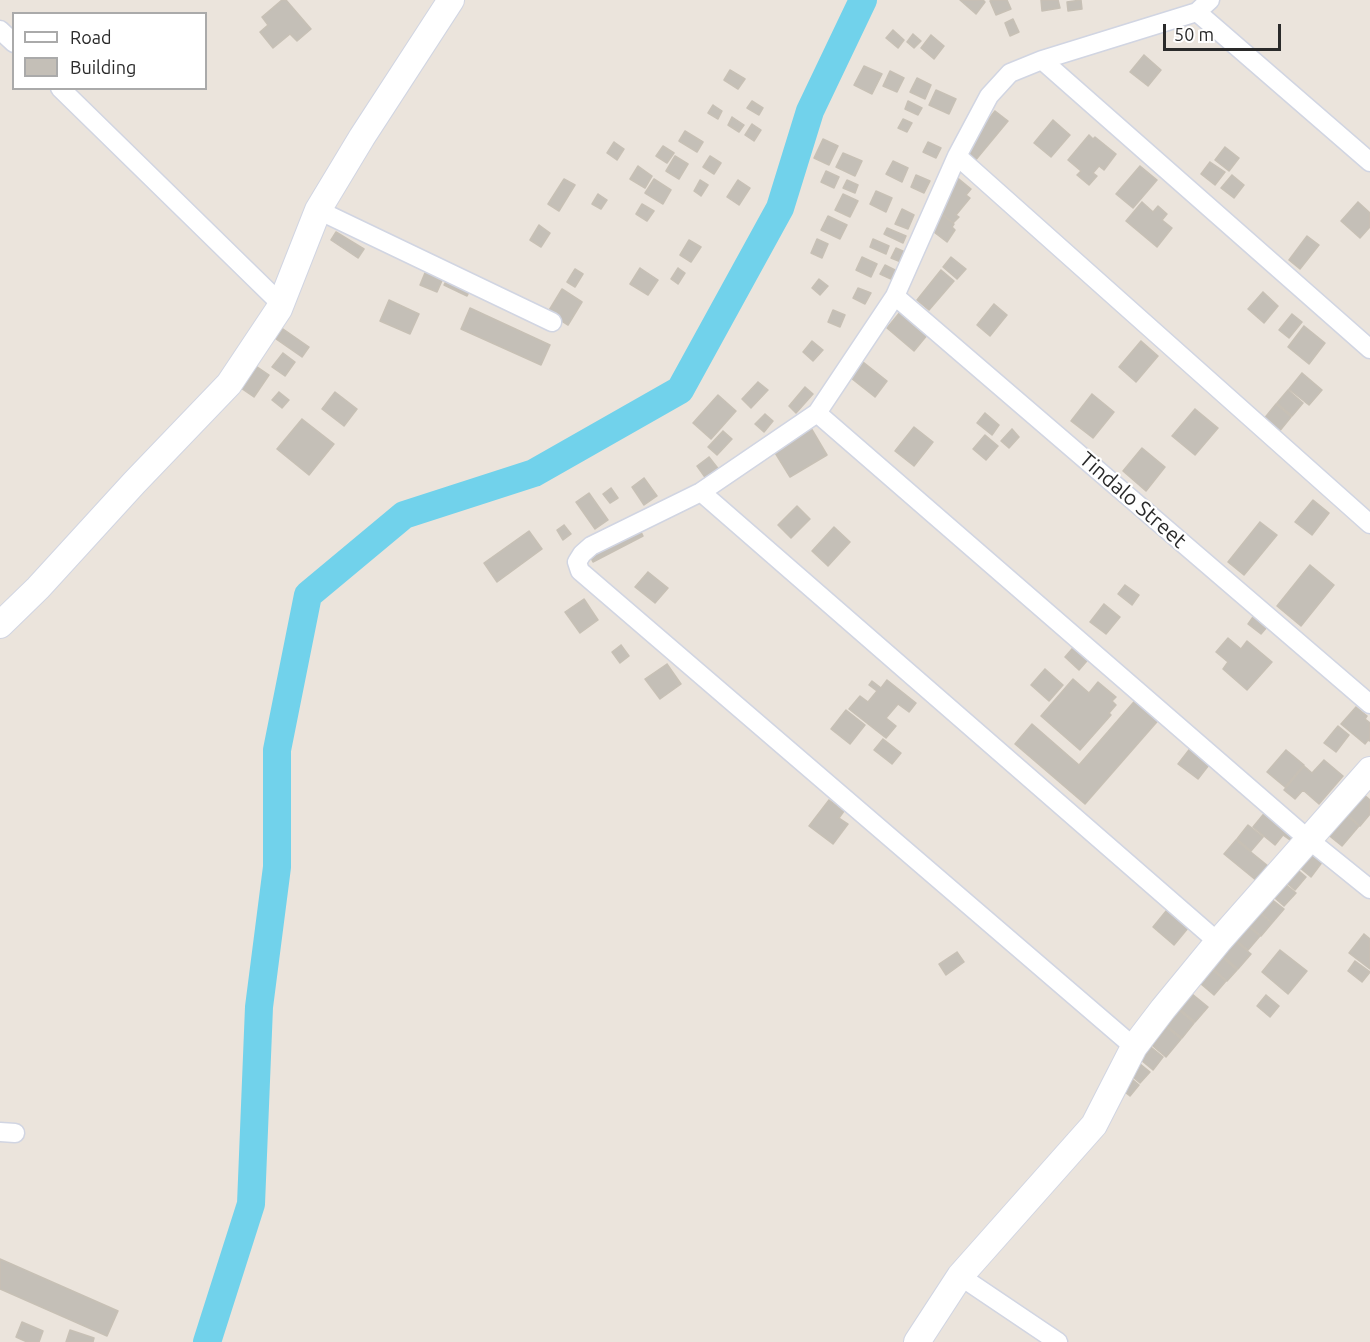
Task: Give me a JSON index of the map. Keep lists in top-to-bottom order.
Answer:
{
  "streets": {
    "street": ["Tindalo Street"]
  },
  "legend": ["Road", "Building"],
  "scale_bar": "50 m"
}
